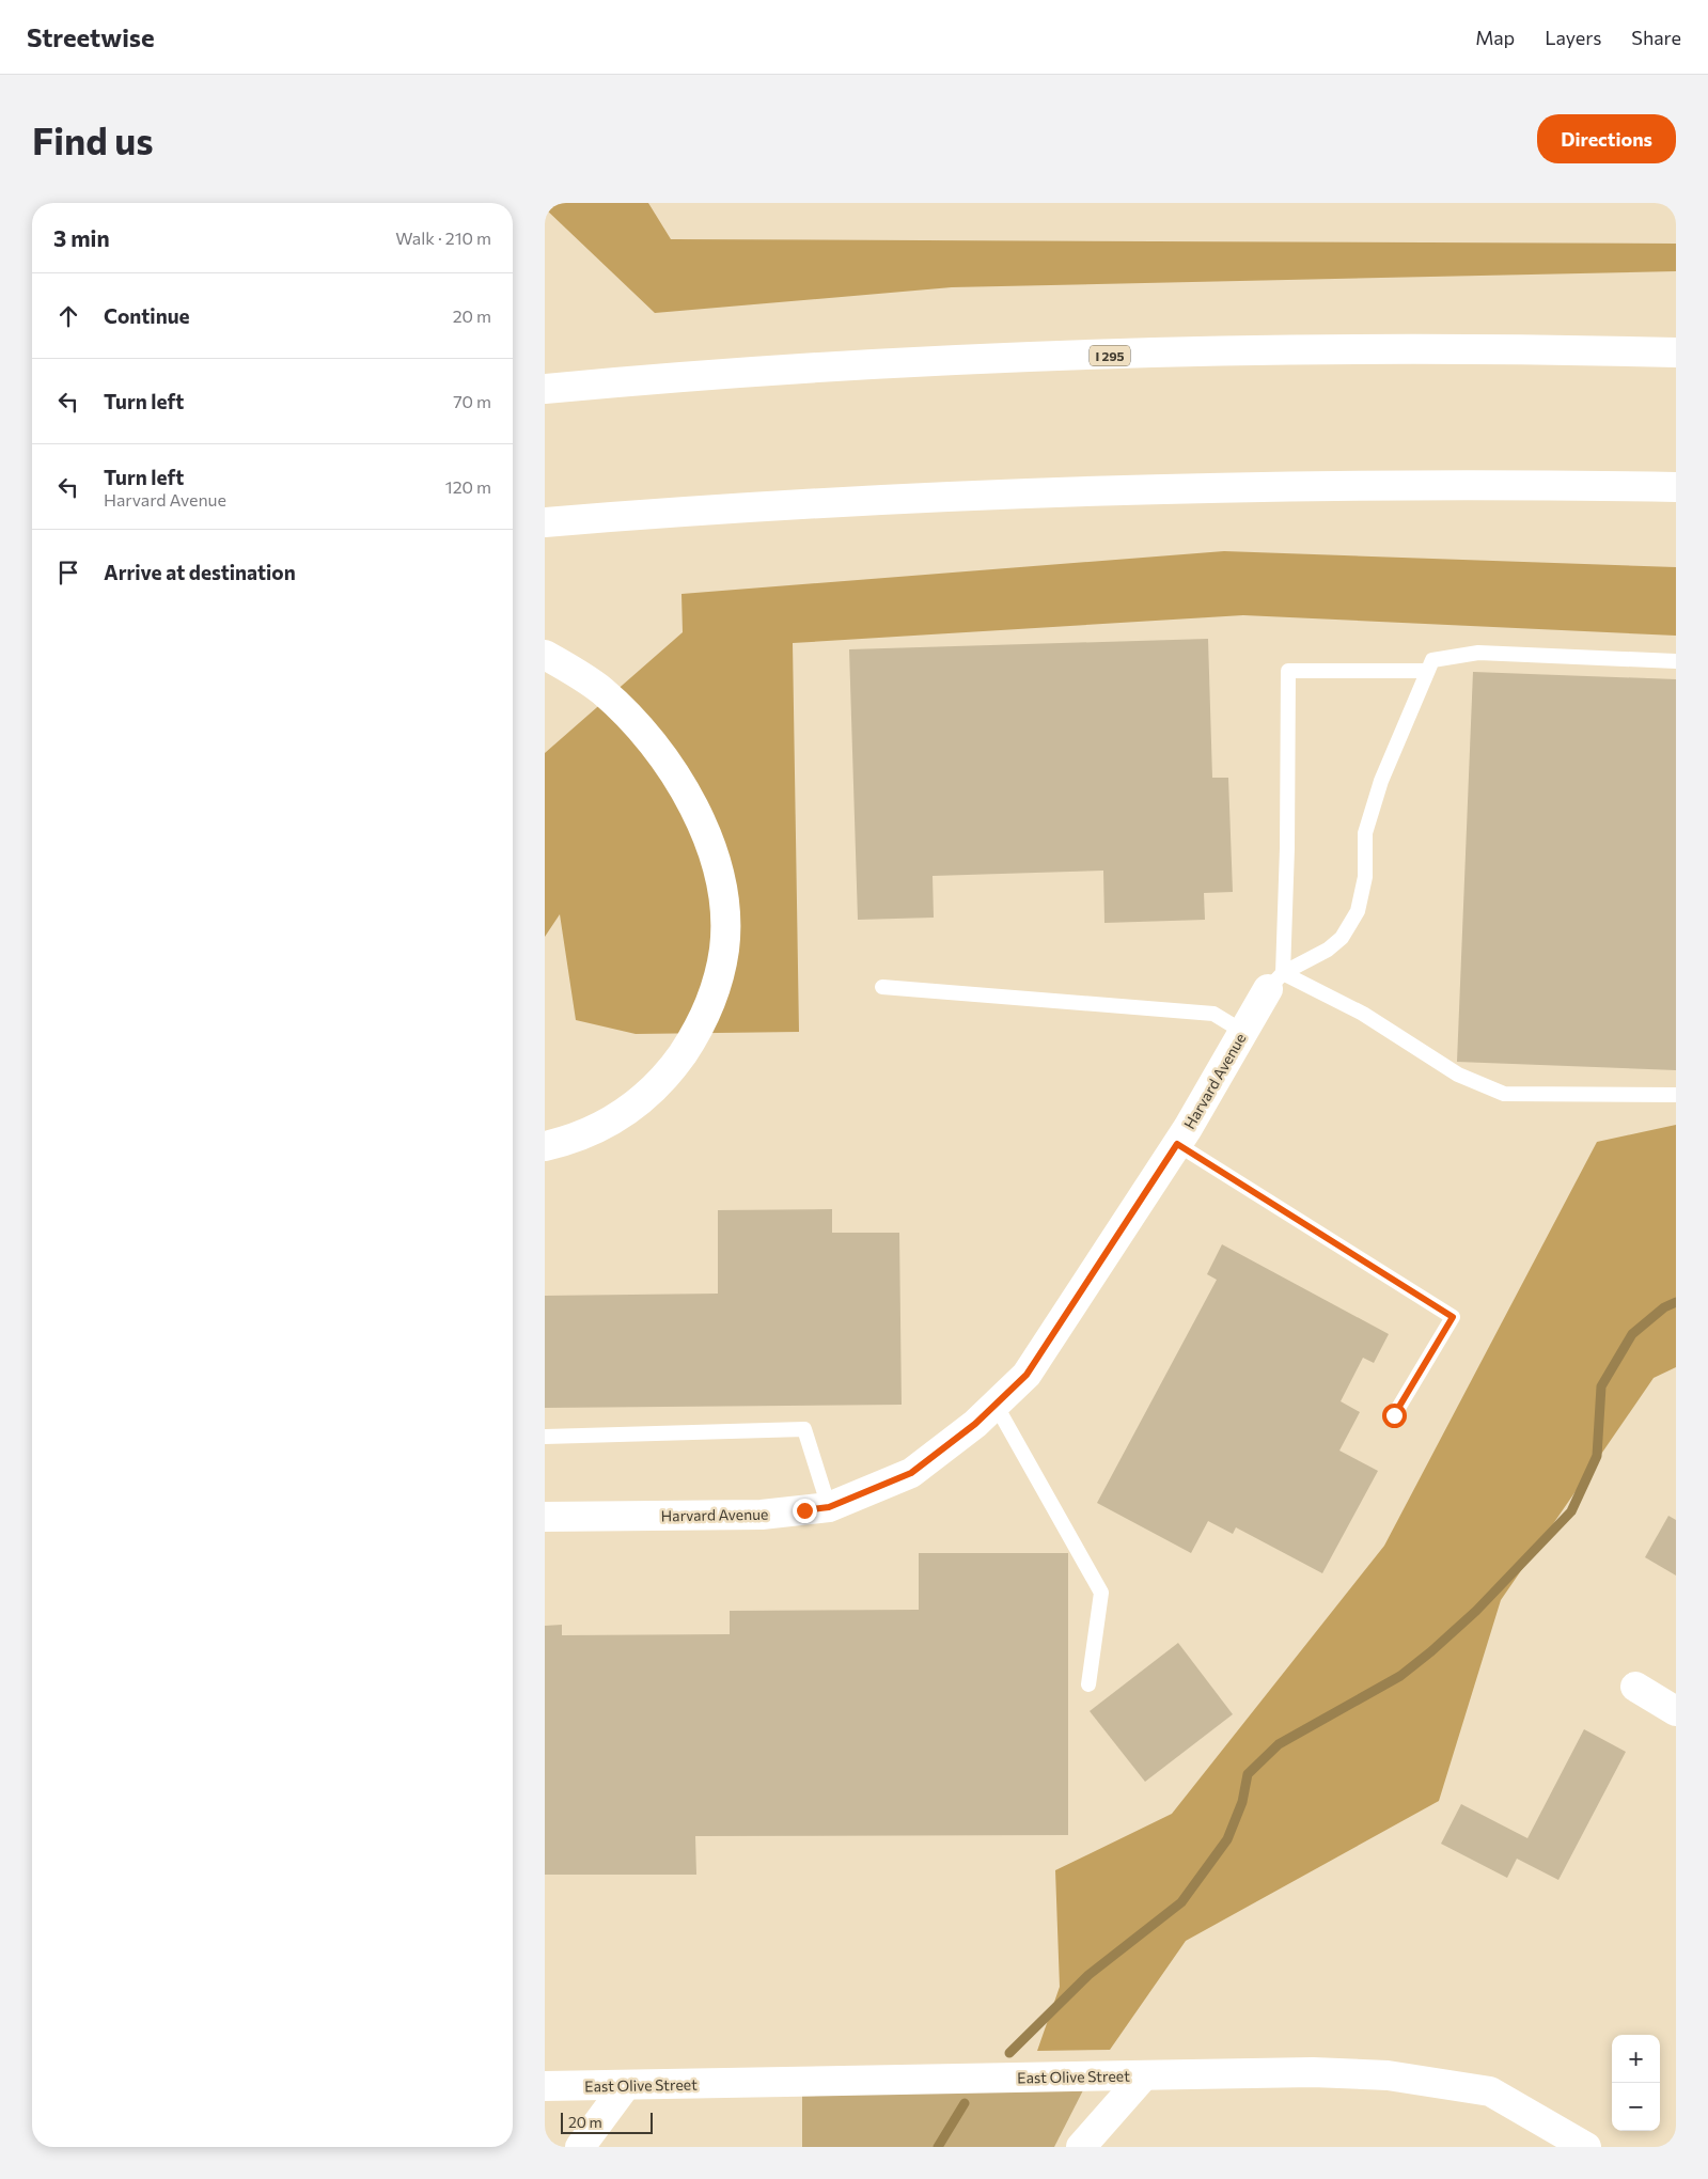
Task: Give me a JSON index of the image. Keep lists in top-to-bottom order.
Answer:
{
  "streets": {
    "main road": ["I 295", "Harvard Avenue", "East Olive Street"]
  },
  "scale_bar": "20 m",
  "page": {
    "header": "Streetwise",
    "nav": ["Map", "Layers", "Share"],
    "buttons": "Directions",
    "title": "Find us",
    "heading": ["3 min", "Walk · 210 m"],
    "list": [
      ["Continue", "20 m"],
      ["Turn left", "70 m"],
      ["Turn left", "Harvard Avenue", "120 m"],
      "Arrive at destination"
    ],
    "map_buttons": ["+", "−"],
    "scale": "20 m"
  }
}
